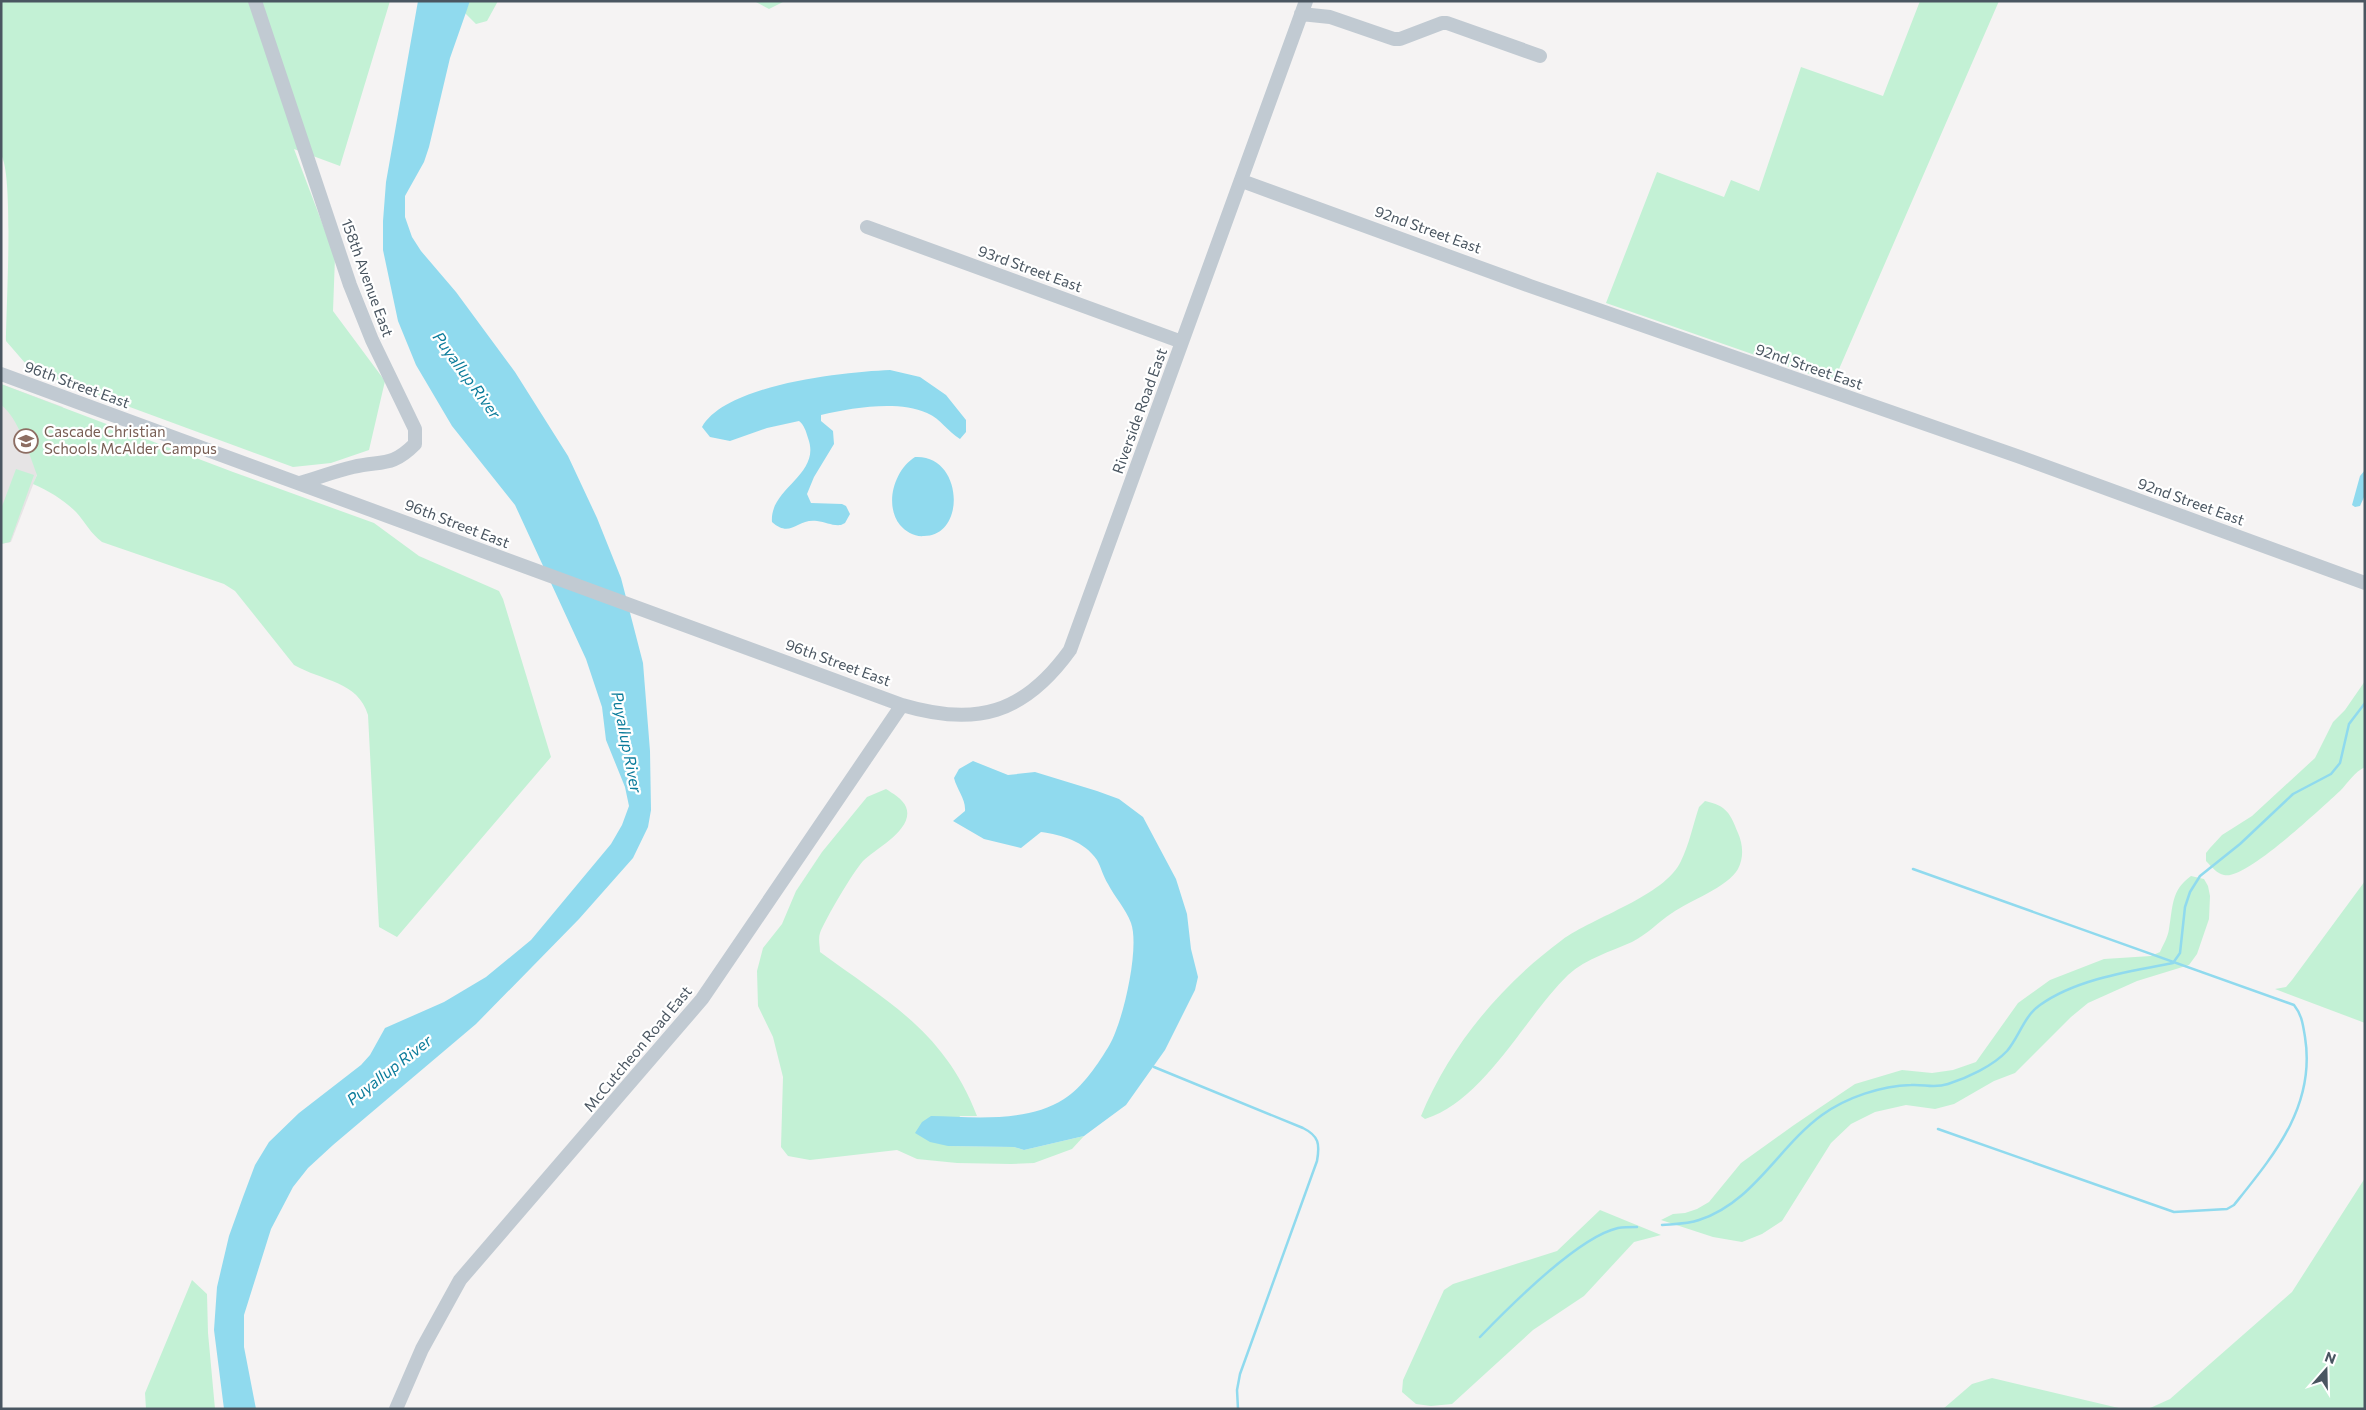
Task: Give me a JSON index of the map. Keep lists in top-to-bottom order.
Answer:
{
  "streets": {
    "street": [
      "92nd Street East",
      "93rd Street East",
      "158th Avenue East",
      "96th Street East",
      "Riverside Road East",
      "McCutcheon Road East"
    ]
  },
  "crossings": [
    ["92nd Street East", "Riverside Road East"],
    ["93rd Street East", "Riverside Road East"],
    ["158th Avenue East", "96th Street East"],
    ["96th Street East", "Riverside Road East"],
    ["96th Street East", "McCutcheon Road East"],
    ["Riverside Road East", "McCutcheon Road East"]
  ],
  "water": ["Puyallup River"],
  "places": {
    "school or university": ["Cascade Christian Schools McAlder Campus"]
  },
  "north": "top"
}
